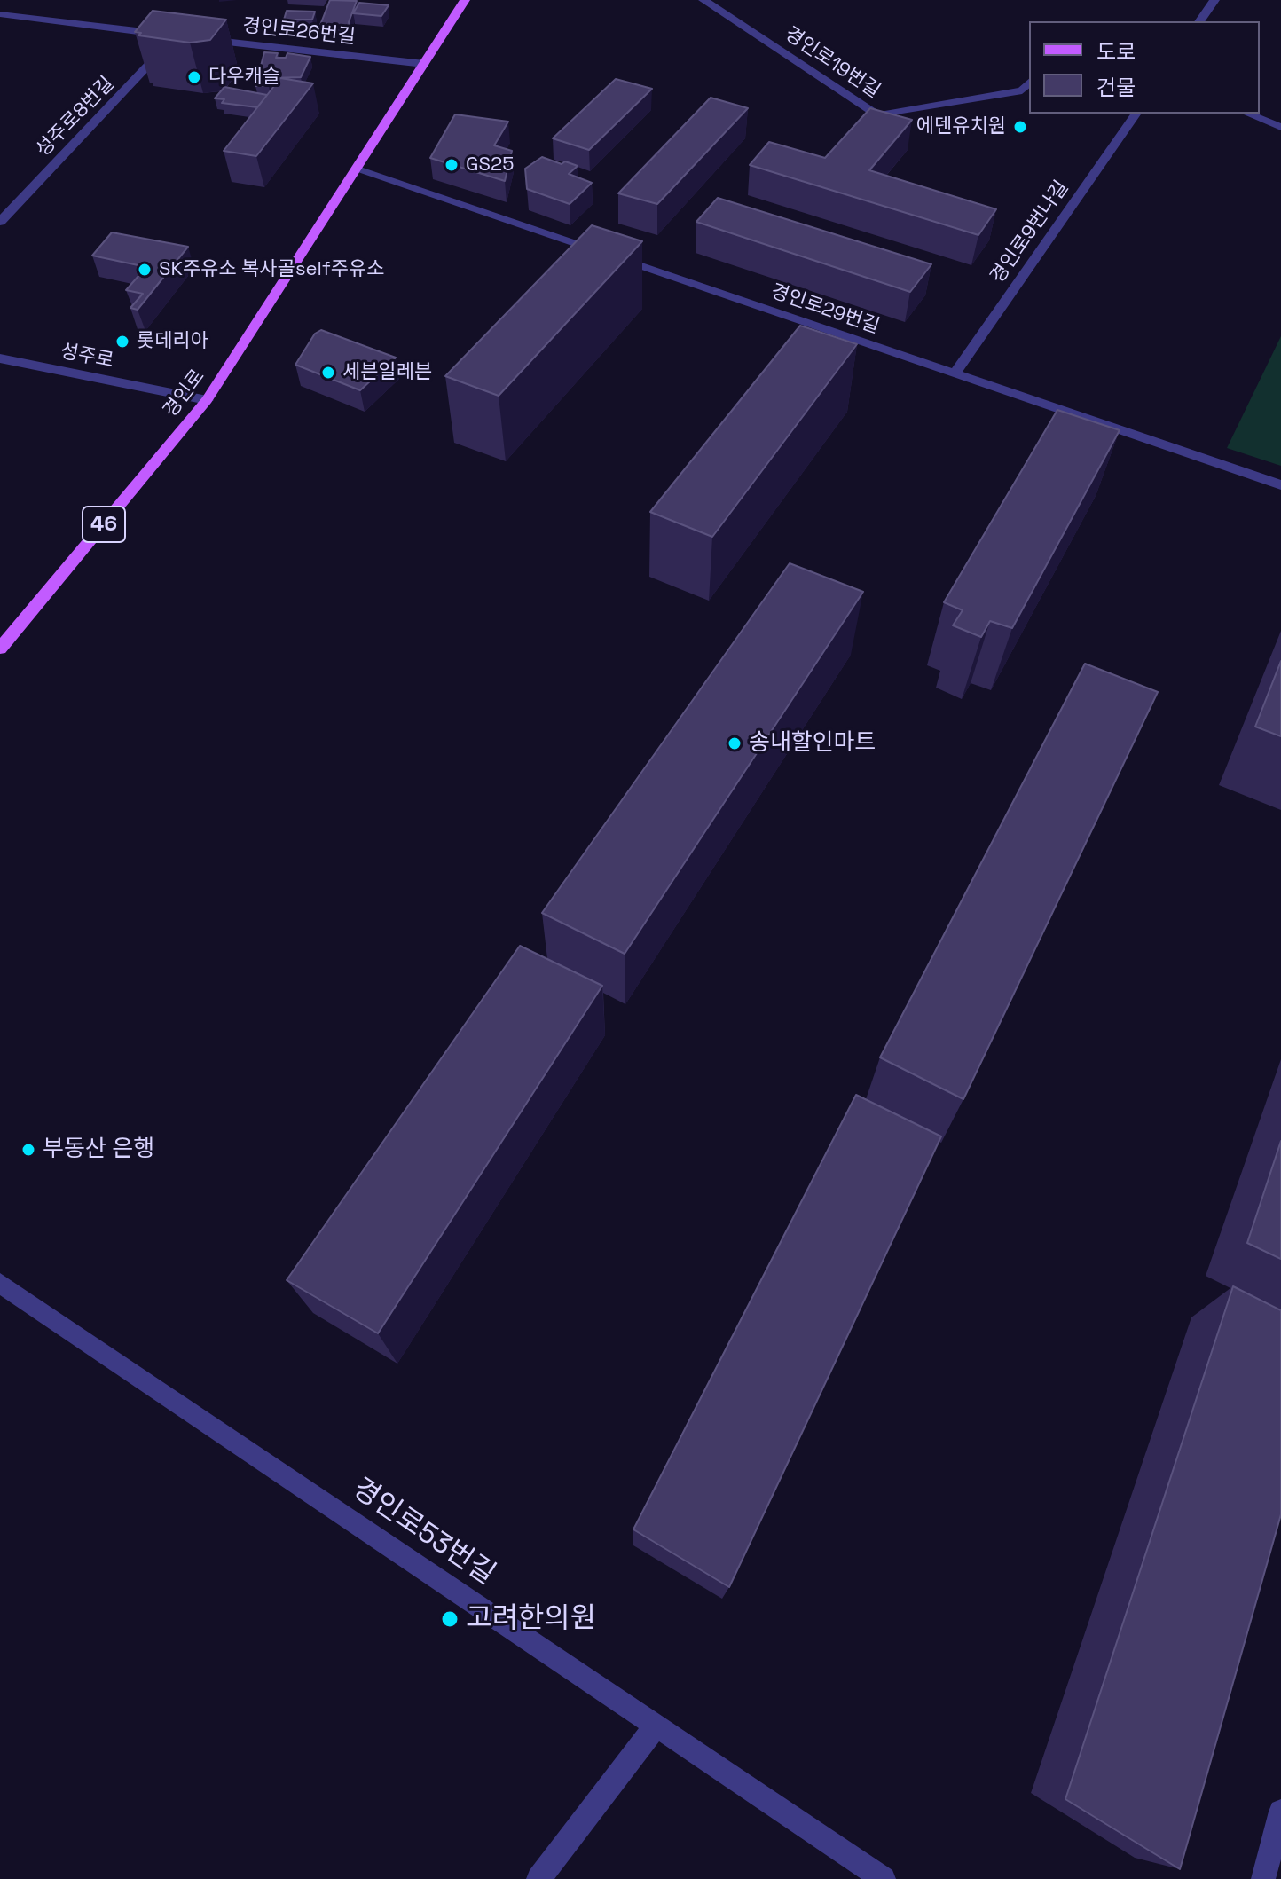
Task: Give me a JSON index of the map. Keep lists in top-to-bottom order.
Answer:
{
  "streets": {
    "main road": ["경인로", "46"],
    "street": [
      "경인로26번길",
      "경인로19번길",
      "성주로8번길",
      "경인로9번나길",
      "경인로29번길",
      "성주로",
      "경인로53번길"
    ]
  },
  "crossings": [
    ["경인로26번길", "경인로"],
    ["경인로9번나길", "경인로29번길"],
    ["경인로29번길", "경인로"],
    ["성주로", "경인로"]
  ],
  "places": [
    "다우캐슬",
    "에덴유치원",
    "GS25",
    "SK주유소 복사골self주유소",
    "롯데리아",
    "세븐일레븐",
    "송내할인마트",
    "부동산 은행",
    "고려한의원"
  ],
  "legend": ["도로", "건물"]
}
